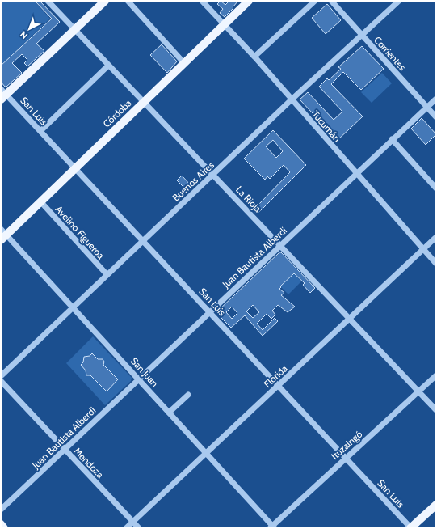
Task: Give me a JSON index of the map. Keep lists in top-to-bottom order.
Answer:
{
  "streets": {
    "main road": ["Córdoba"],
    "street": [
      "Corrientes",
      "San Luis",
      "Tucumán",
      "Buenos Aires",
      "La Rioja",
      "Avelino Figueroa",
      "Juan Bautista Alberdi",
      "San Juan",
      "Florida",
      "Ituzaingó",
      "Mendoza"
    ]
  },
  "crossings": [
    ["Corrientes", "Buenos Aires"],
    ["Corrientes", "Juan Bautista Alberdi"],
    ["San Luis", "Córdoba"],
    ["San Luis", "Buenos Aires"],
    ["San Luis", "Juan Bautista Alberdi"],
    ["San Luis", "Florida"],
    ["San Luis", "Ituzaingó"],
    ["Córdoba", "Tucumán"],
    ["Córdoba", "La Rioja"],
    ["Córdoba", "Avelino Figueroa"],
    ["Córdoba", "San Juan"],
    ["Tucumán", "Buenos Aires"],
    ["Tucumán", "Juan Bautista Alberdi"],
    ["Tucumán", "Florida"],
    ["Buenos Aires", "La Rioja"],
    ["Buenos Aires", "Avelino Figueroa"],
    ["Buenos Aires", "San Juan"],
    ["La Rioja", "Juan Bautista Alberdi"],
    ["La Rioja", "Florida"],
    ["La Rioja", "Ituzaingó"],
    ["Juan Bautista Alberdi", "San Juan"],
    ["Juan Bautista Alberdi", "Mendoza"],
    ["San Juan", "Florida"],
    ["San Juan", "Ituzaingó"],
    ["Florida", "Mendoza"]
  ],
  "north": "bottom left"
}
